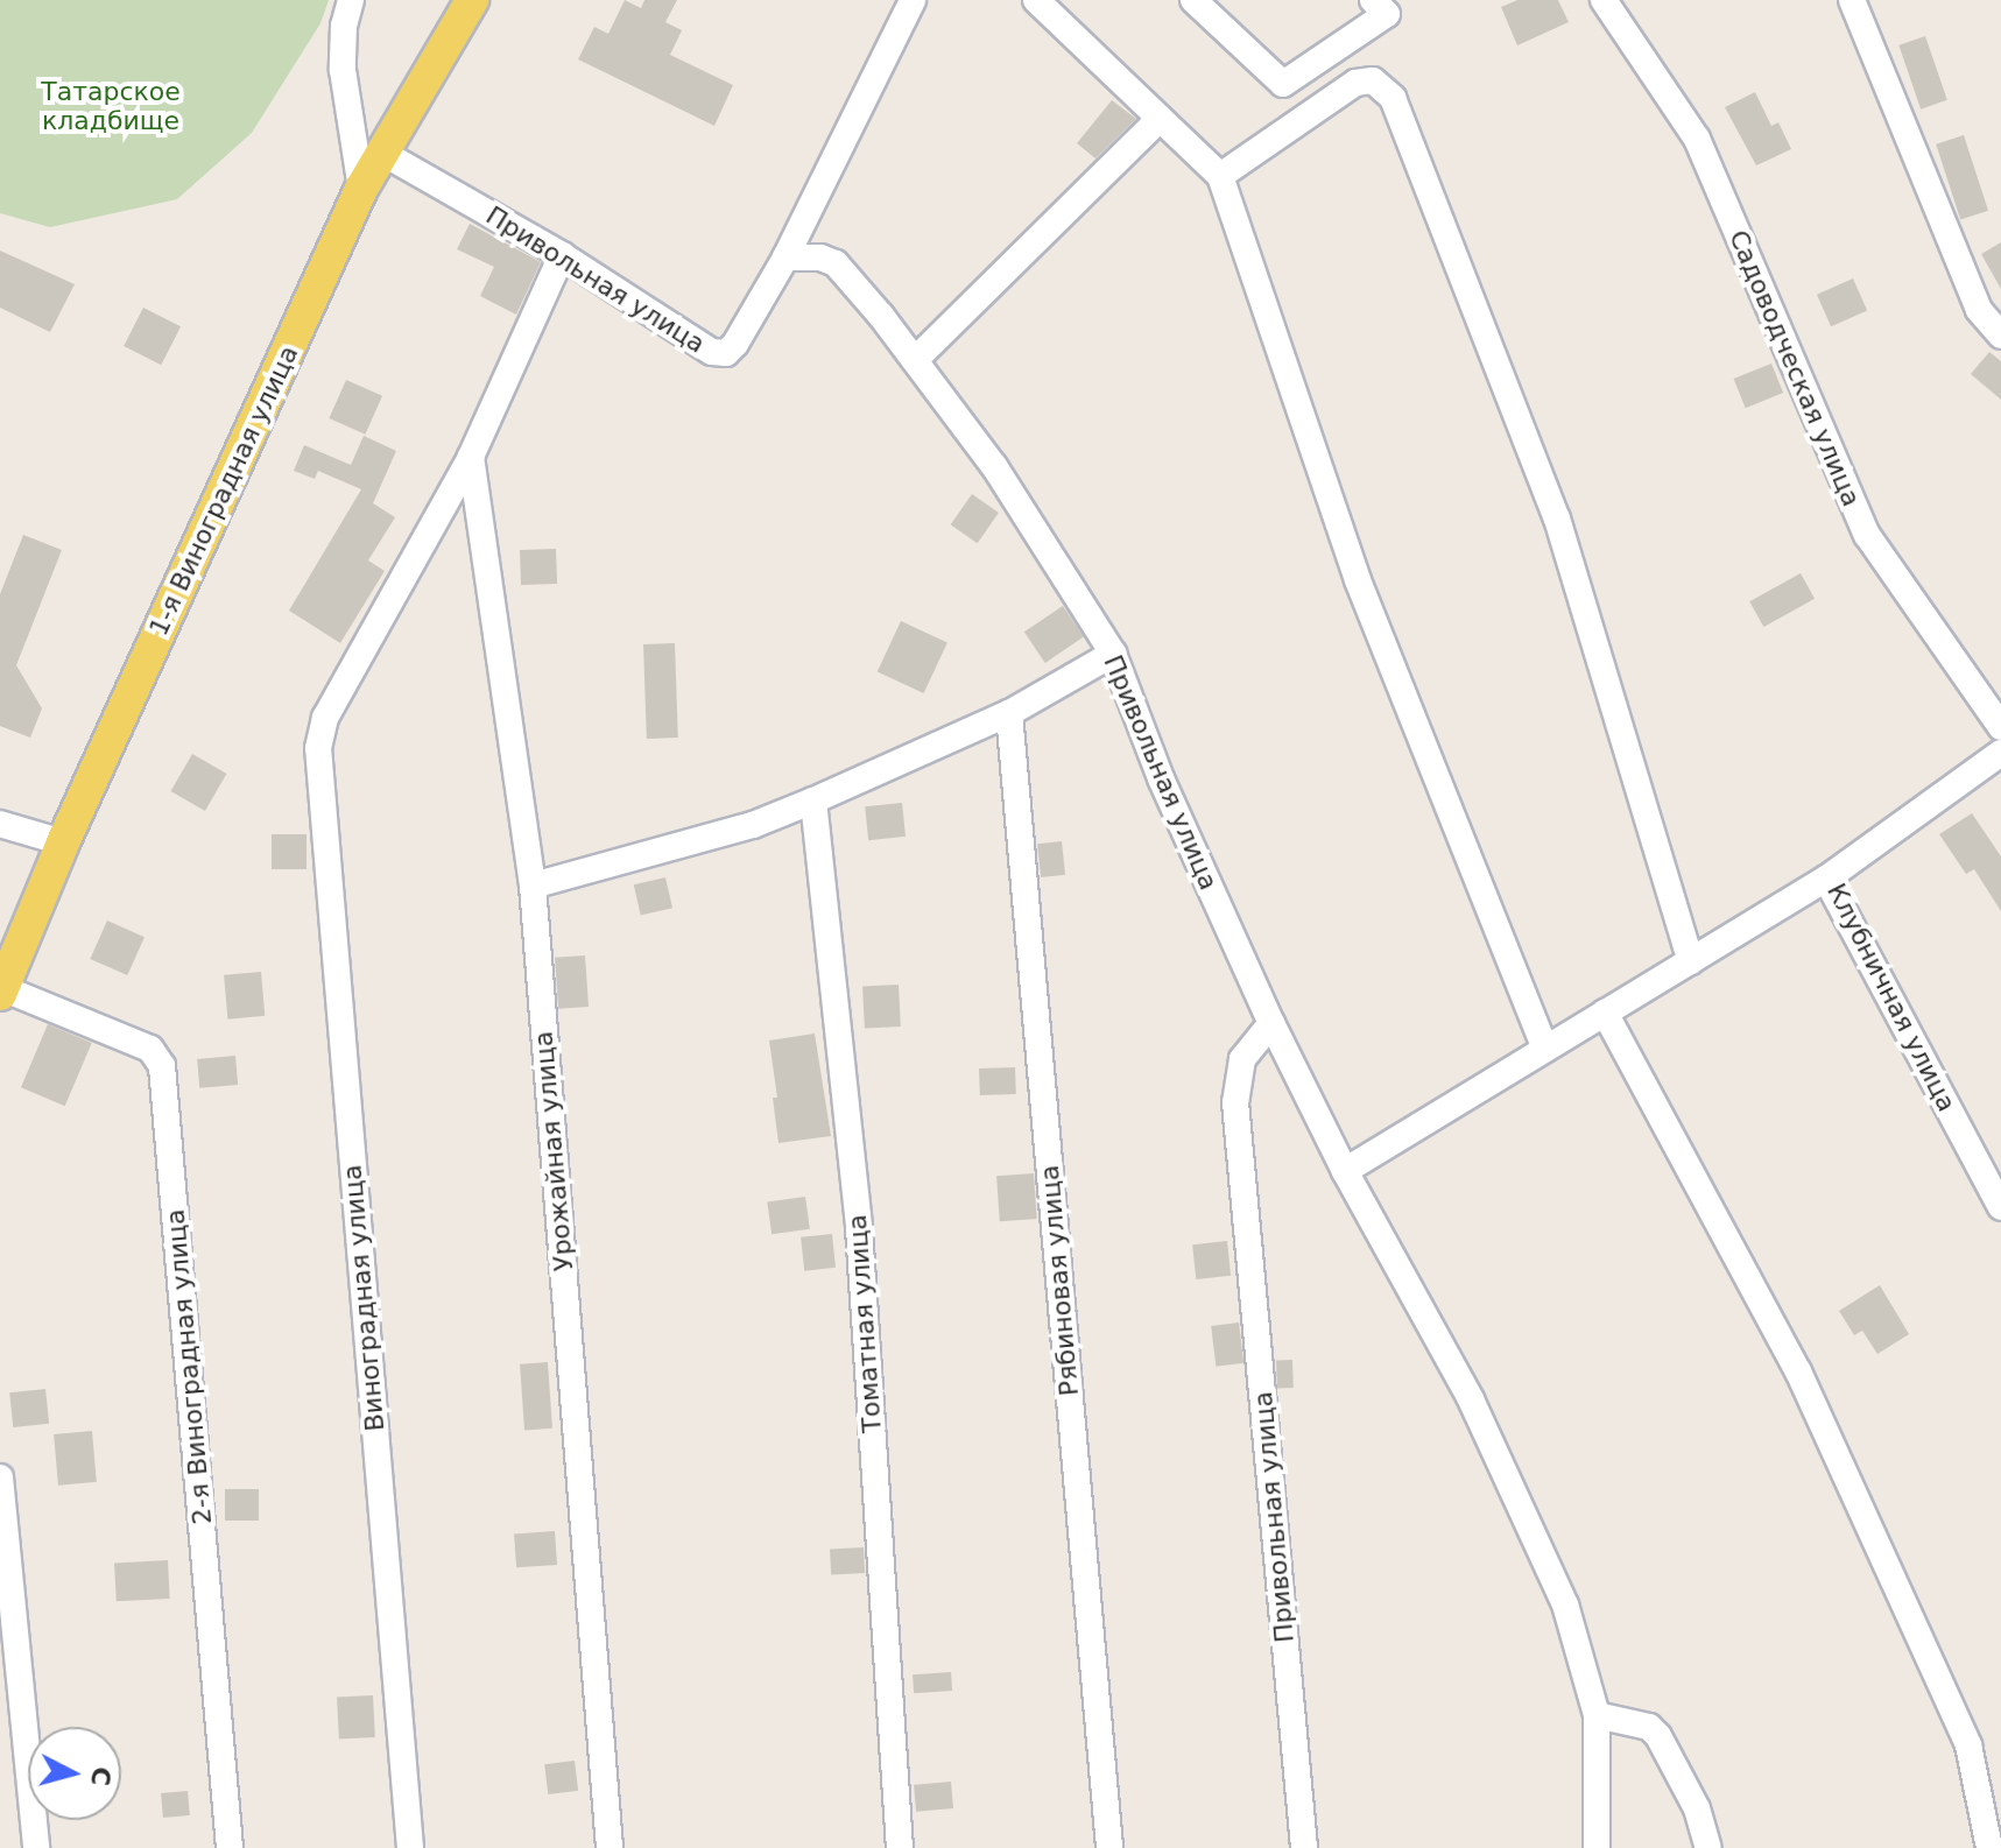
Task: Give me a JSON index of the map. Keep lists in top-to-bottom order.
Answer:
{
  "streets": {
    "main road": ["1-я Виноградная улица"],
    "street": [
      "Привольная улица",
      "Садоводческая улица",
      "Клубничная улица",
      "Урожайная улица",
      "Рябиновая улица",
      "Виноградная улица",
      "Томатная улица",
      "2-я Виноградная улица"
    ]
  },
  "crossings": [
    ["Привольная улица", "1-я Виноградная улица"],
    ["1-я Виноградная улица", "2-я Виноградная улица"],
    ["Урожайная улица", "Виноградная улица"]
  ],
  "parks": ["Татарское кладбище"],
  "north": "right"
}
